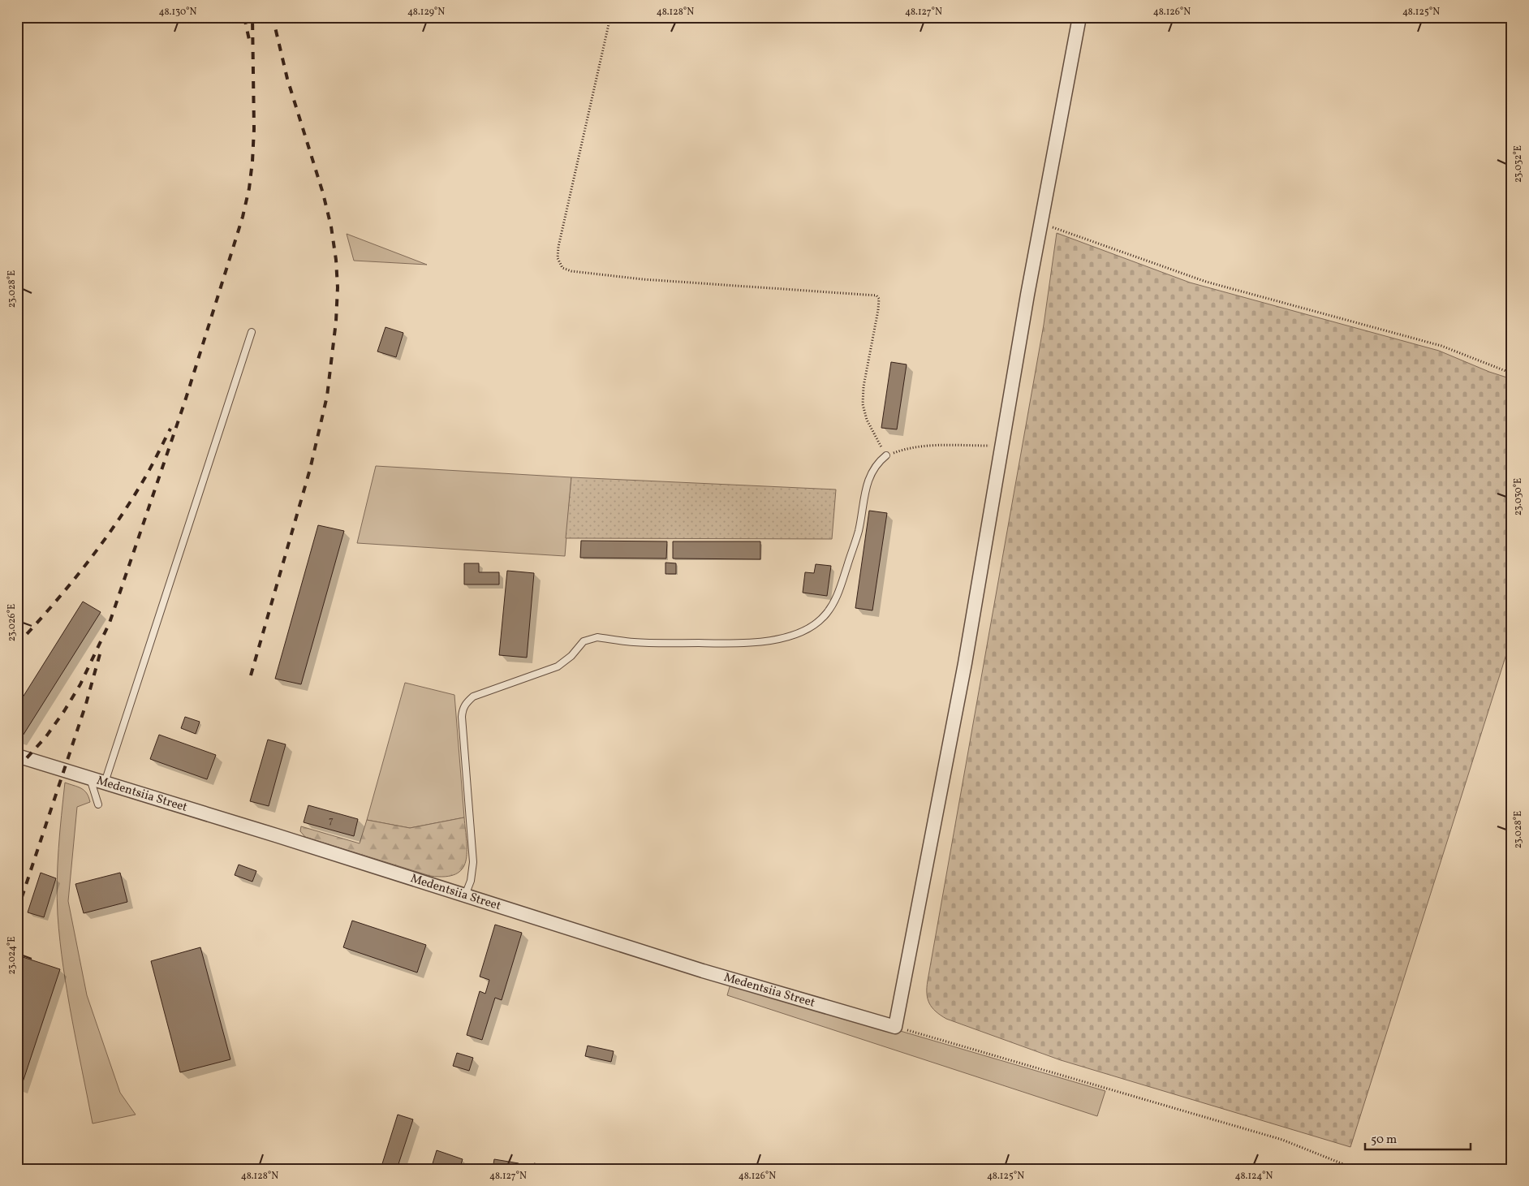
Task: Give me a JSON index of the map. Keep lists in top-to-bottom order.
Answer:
{
  "streets": {
    "street": ["Medentsiia Street"]
  },
  "house_numbers": ["7"],
  "scale_bar": "50 m",
  "coordinates": [
    "48.130°N",
    "48.129°N",
    "48.128°N",
    "48.127°N",
    "48.126°N",
    "48.125°N",
    "23.032°E",
    "23.028°E",
    "23.030°E",
    "23.026°E",
    "23.024°E",
    "48.124°N"
  ]
}
